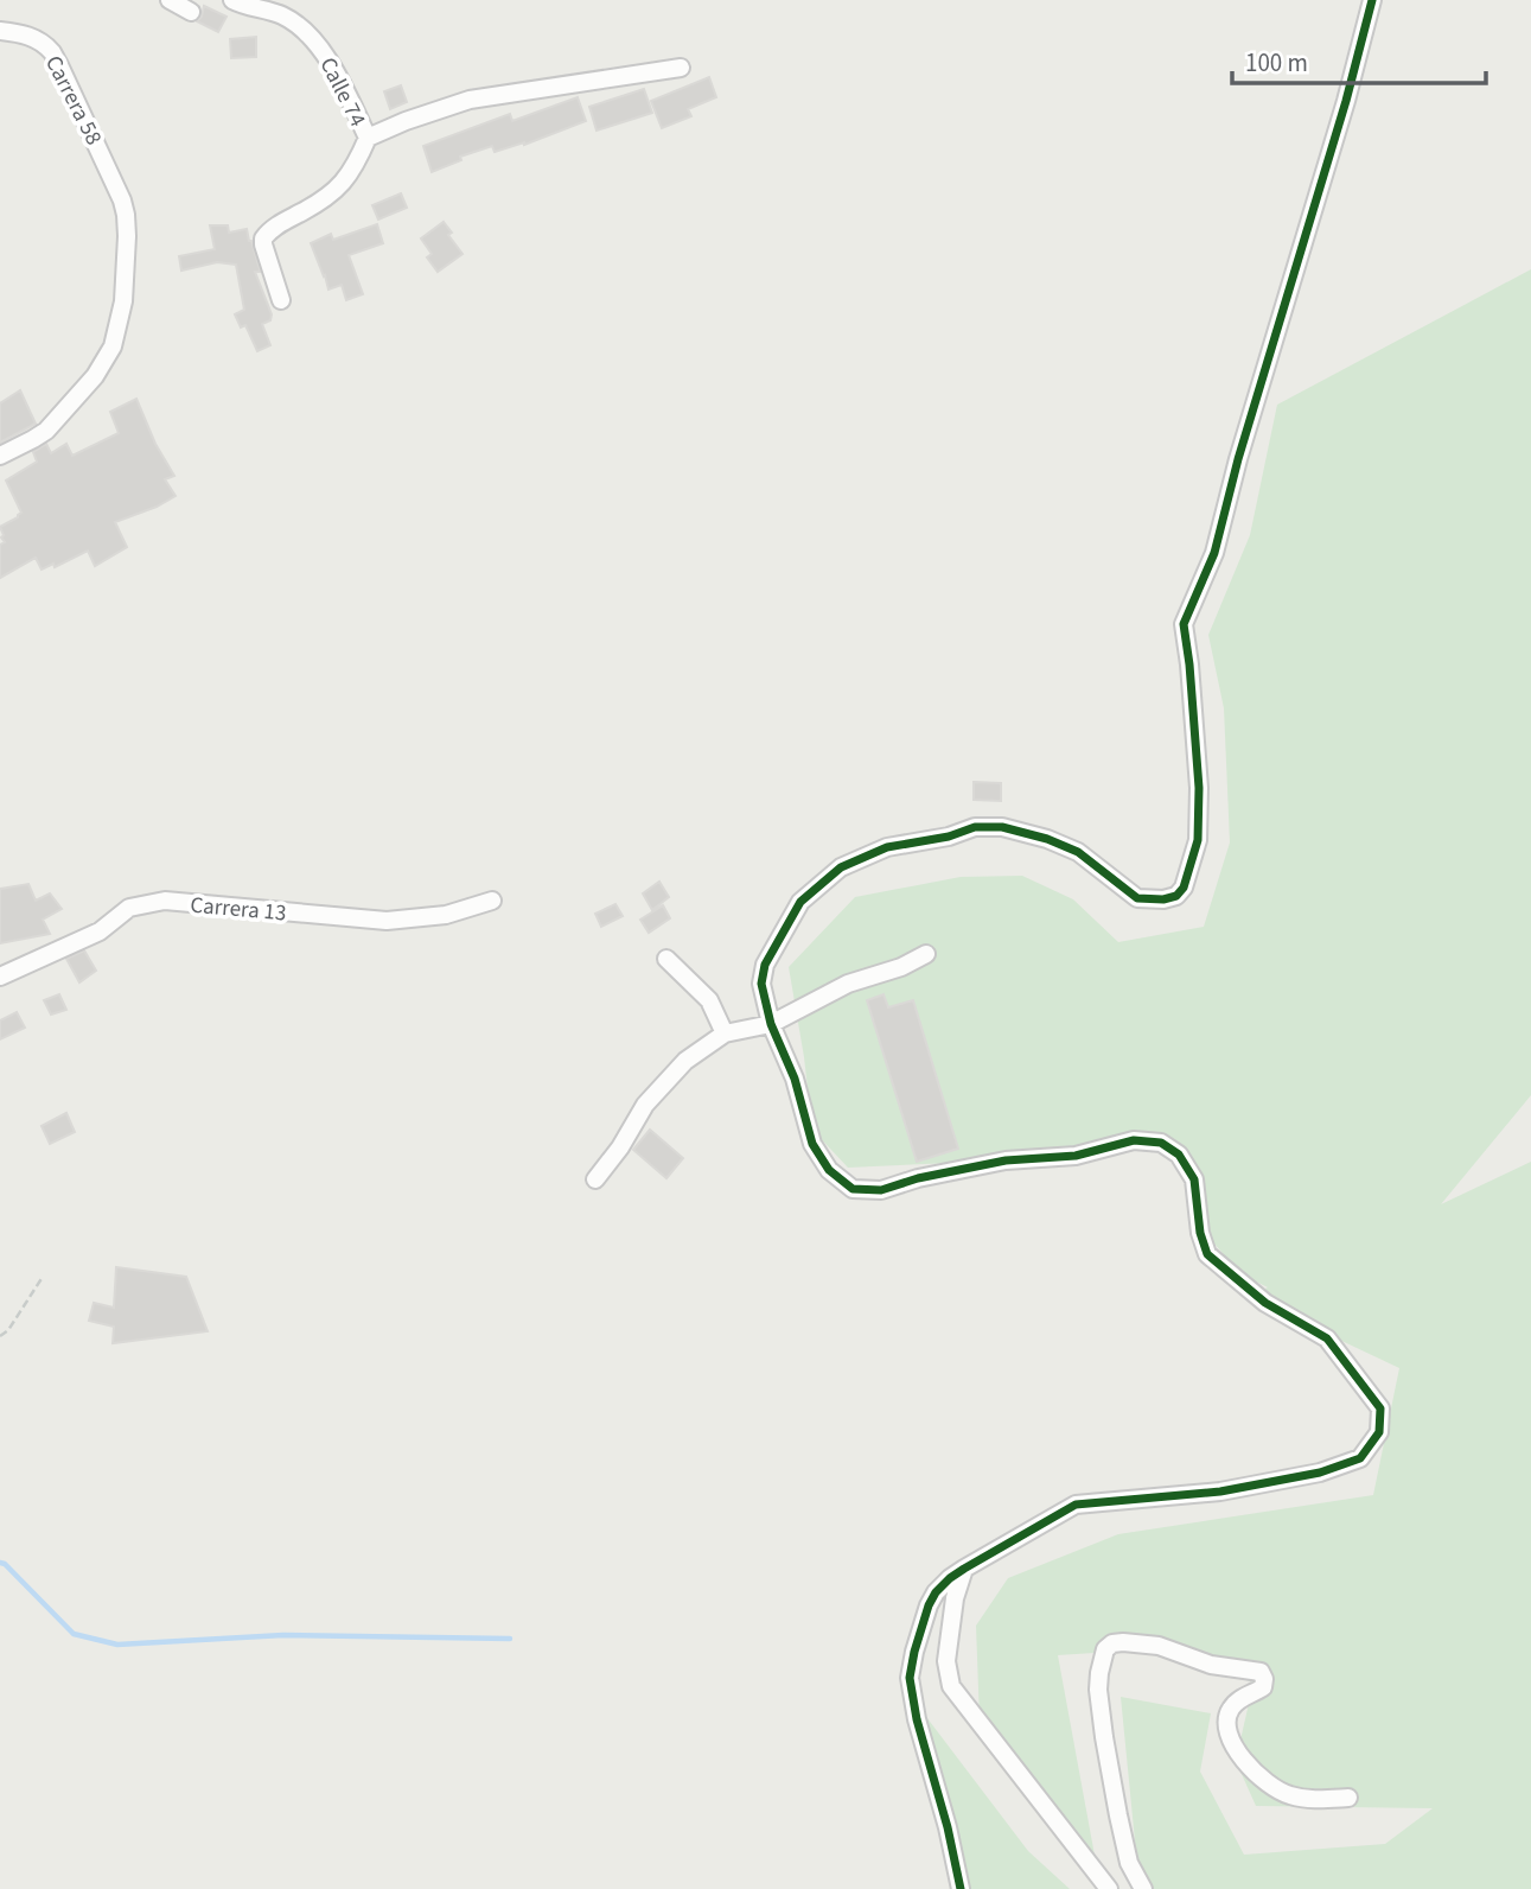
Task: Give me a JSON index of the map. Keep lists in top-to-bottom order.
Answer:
{
  "streets": {
    "street": ["Calle 74", "Carrera 58", "Carrera 13"]
  },
  "scale_bar": "100 m"
}
